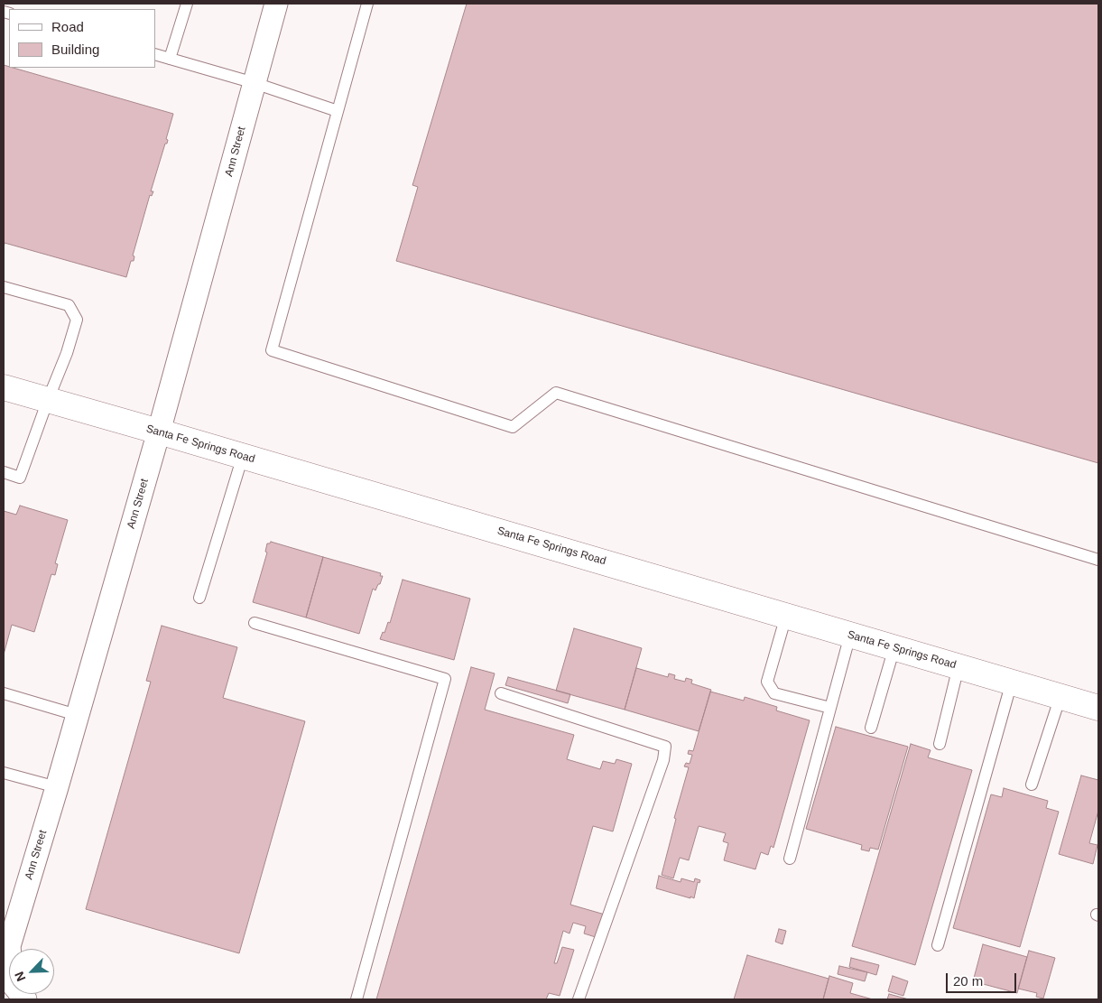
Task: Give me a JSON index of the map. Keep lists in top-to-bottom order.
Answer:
{
  "streets": {
    "main road": ["Santa Fe Springs Road"],
    "street": ["Ann Street"]
  },
  "crossings": [
    ["Ann Street", "Santa Fe Springs Road"]
  ],
  "legend": ["Road", "Building"],
  "scale_bar": "20 m",
  "north": "bottom left"
}
